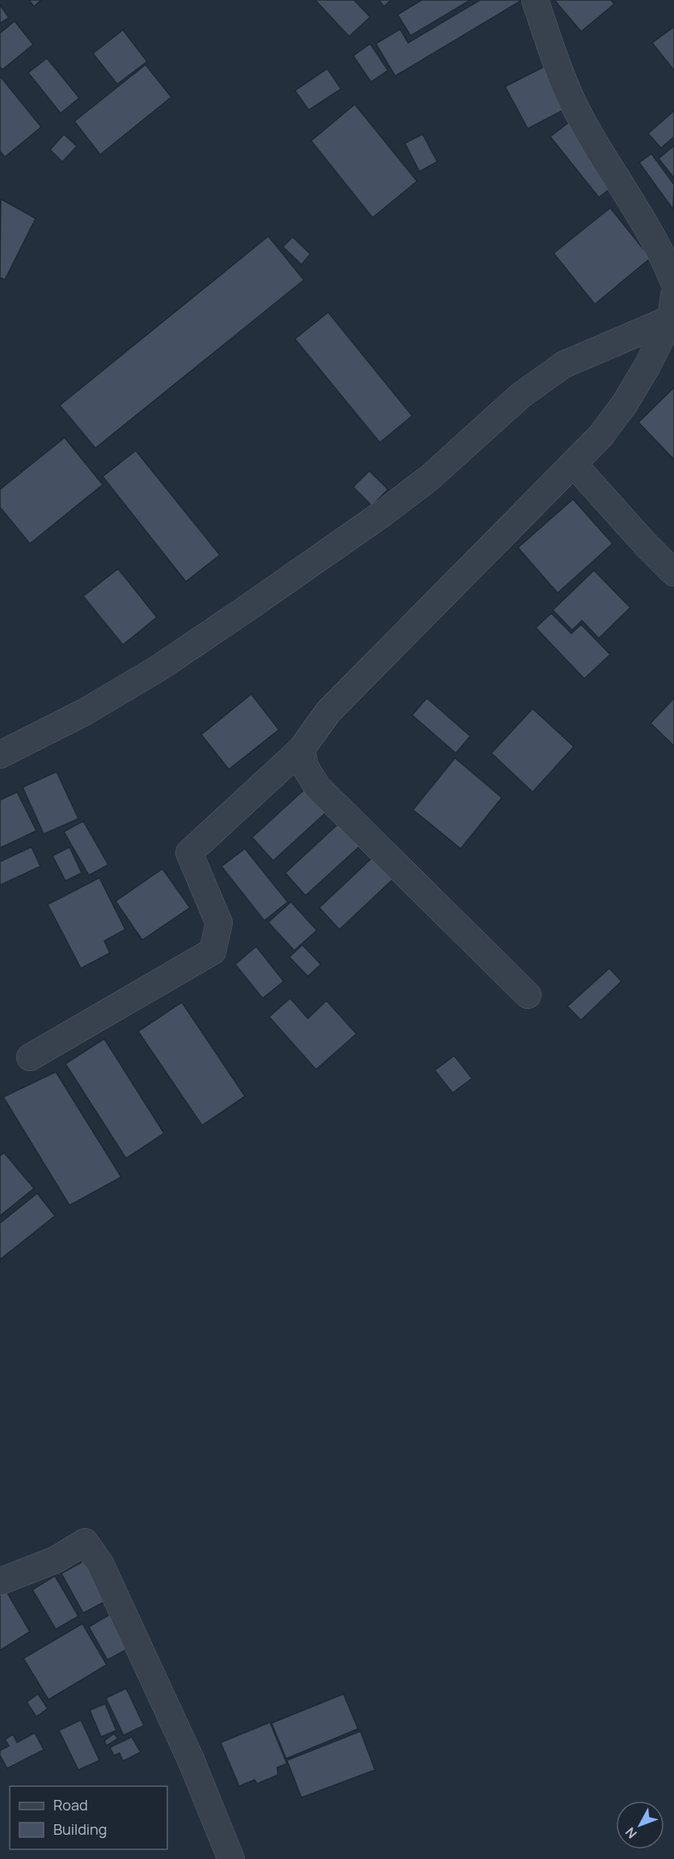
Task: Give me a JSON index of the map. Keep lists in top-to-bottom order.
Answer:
{
  "legend": ["Road", "Building"],
  "north": "bottom left"
}
